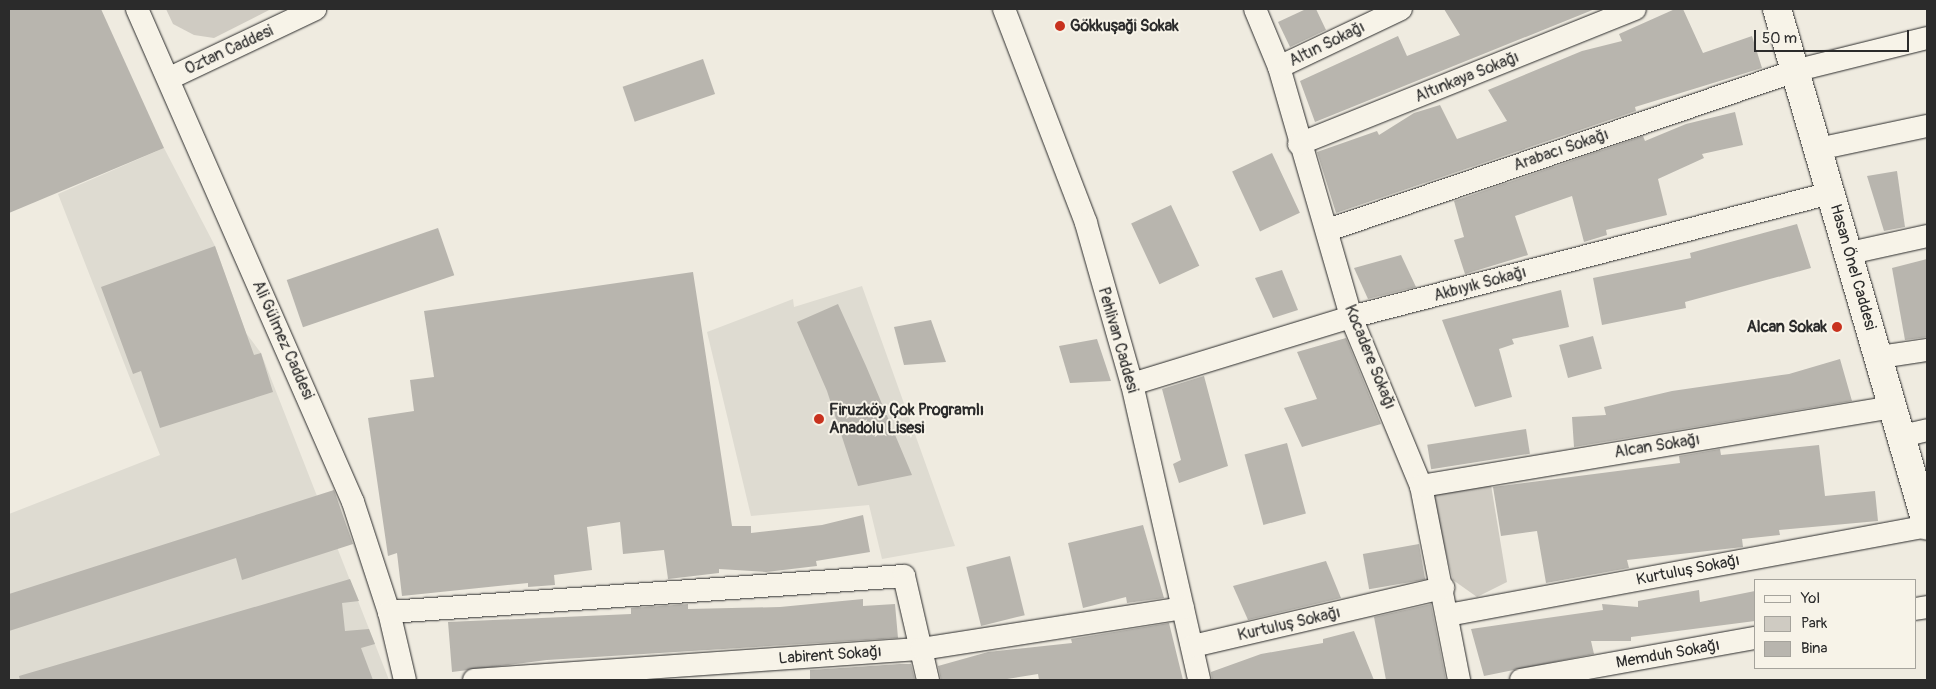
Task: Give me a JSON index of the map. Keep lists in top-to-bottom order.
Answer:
{
  "streets": {
    "main road": ["Hasan Önel Caddesi"],
    "street": [
      "Altın Sokağı",
      "Oztan Caddesi",
      "Altınkaya Sokağı",
      "Arabacı Sokağı",
      "Akbıyık Sokağı",
      "Ali Gülmez Caddesi",
      "Pehlivan Caddesi",
      "Kocadere Sokağı",
      "Alcan Sokağı",
      "Kurtuluş Sokağı",
      "Memduh Sokağı",
      "Labirent Sokağı"
    ]
  },
  "crossings": [
    ["Altın Sokağı", "Kocadere Sokağı"],
    ["Oztan Caddesi", "Ali Gülmez Caddesi"],
    ["Altınkaya Sokağı", "Kocadere Sokağı"],
    ["Arabacı Sokağı", "Hasan Önel Caddesi"],
    ["Arabacı Sokağı", "Kocadere Sokağı"],
    ["Hasan Önel Caddesi", "Akbıyık Sokağı"],
    ["Hasan Önel Caddesi", "Alcan Sokağı"],
    ["Hasan Önel Caddesi", "Kurtuluş Sokağı"],
    ["Akbıyık Sokağı", "Pehlivan Caddesi"],
    ["Akbıyık Sokağı", "Kocadere Sokağı"],
    ["Pehlivan Caddesi", "Kurtuluş Sokağı"],
    ["Pehlivan Caddesi", "Labirent Sokağı"],
    ["Kocadere Sokağı", "Alcan Sokağı"],
    ["Kocadere Sokağı", "Kurtuluş Sokağı"]
  ],
  "places": ["Gökkuşaği Sokak", "Alcan Sokak", "Firuzköy Çok Programlı Anadolu Lisesi"],
  "legend": ["Yol", "Park", "Bina"],
  "scale_bar": "50 m"
}
